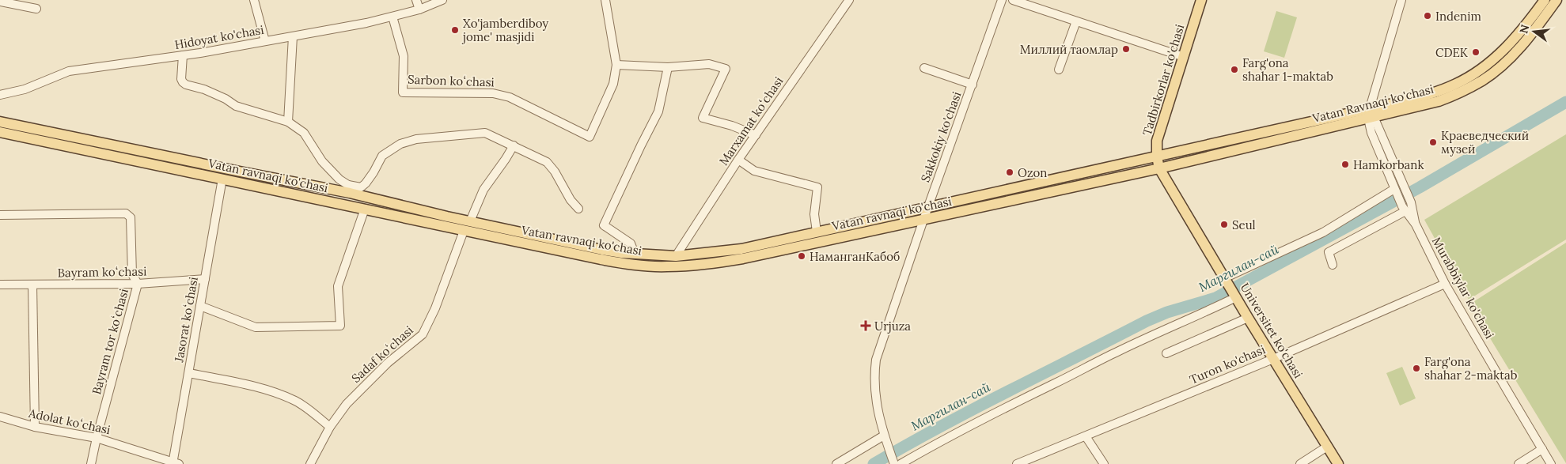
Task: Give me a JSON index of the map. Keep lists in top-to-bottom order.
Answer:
{
  "streets": {
    "main road": [
      "Tadbirkorlar ko'chasi",
      "Vatan Ravnaqi ko'chasi",
      "Vatan ravnaqi ko'chasi",
      "Universitet ko'chasi"
    ],
    "street": [
      "Hidoyat ko'chasi",
      "Sarbon koʻchasi",
      "Marxamat koʻchasi",
      "Sakkokiy ko'chasi",
      "Bayram koʻchasi",
      "Murabbiylar ko'chasi",
      "Jasorat koʻchasi",
      "Bayram tor koʻchasi",
      "Sadaf koʻchasi",
      "Turon ko'chasi",
      "Adolat koʻchasi"
    ]
  },
  "crossings": [
    ["Hidoyat ko'chasi", "Sarbon koʻchasi"],
    ["Tadbirkorlar ko'chasi", "Vatan Ravnaqi ko'chasi"],
    ["Tadbirkorlar ko'chasi", "Vatan ravnaqi ko'chasi"],
    ["Tadbirkorlar ko'chasi", "Universitet ko'chasi"],
    ["Vatan Ravnaqi ko'chasi", "Vatan ravnaqi ko'chasi"],
    ["Vatan Ravnaqi ko'chasi", "Murabbiylar ko'chasi"],
    ["Vatan Ravnaqi ko'chasi", "Universitet ko'chasi"],
    ["Marxamat koʻchasi", "Vatan ravnaqi ko'chasi"],
    ["Sakkokiy ko'chasi", "Vatan ravnaqi ko'chasi"],
    ["Vatan ravnaqi ko'chasi", "Jasorat koʻchasi"],
    ["Vatan ravnaqi ko'chasi", "Universitet ko'chasi"],
    ["Vatan ravnaqi ko'chasi", "Sadaf koʻchasi"],
    ["Bayram koʻchasi", "Jasorat koʻchasi"],
    ["Bayram koʻchasi", "Bayram tor koʻchasi"],
    ["Murabbiylar ko'chasi", "Turon ko'chasi"],
    ["Jasorat koʻchasi", "Adolat koʻchasi"],
    ["Universitet ko'chasi", "Turon ko'chasi"],
    ["Bayram tor koʻchasi", "Adolat koʻchasi"]
  ],
  "water": ["Маргилан-сай"],
  "places": {
    "other": [
      "Indenim",
      "Xo'jamberdiboy jome' masjidi",
      "Миллий таомлар",
      "CDEK",
      "Farg'ona shahar 1-maktab",
      "Краеведческий музей",
      "Hamkorbank",
      "Ozon",
      "Seul",
      "НаманганКабоб",
      "Farg'ona shahar 2-maktab"
    ],
    "health": ["Urjuza"]
  },
  "north": "left"
}
